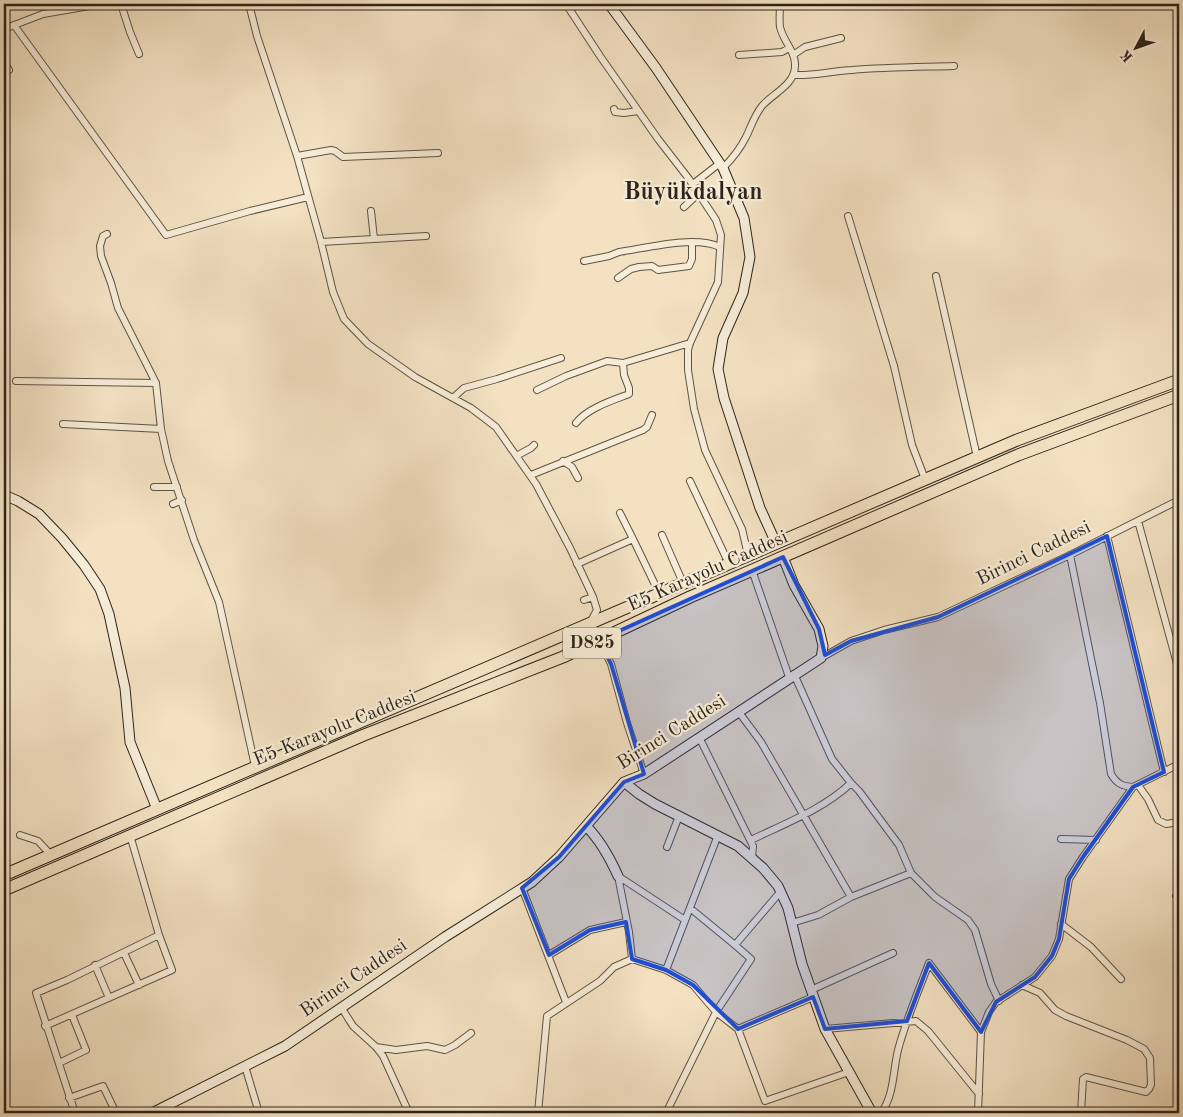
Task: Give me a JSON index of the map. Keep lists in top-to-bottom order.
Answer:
{
  "streets": {
    "highway": ["E5 Karayolu Caddesi", "D825"],
    "street": ["Birinci Caddesi"]
  },
  "districts": ["Büyükdalyan"],
  "north": "bottom left"
}
